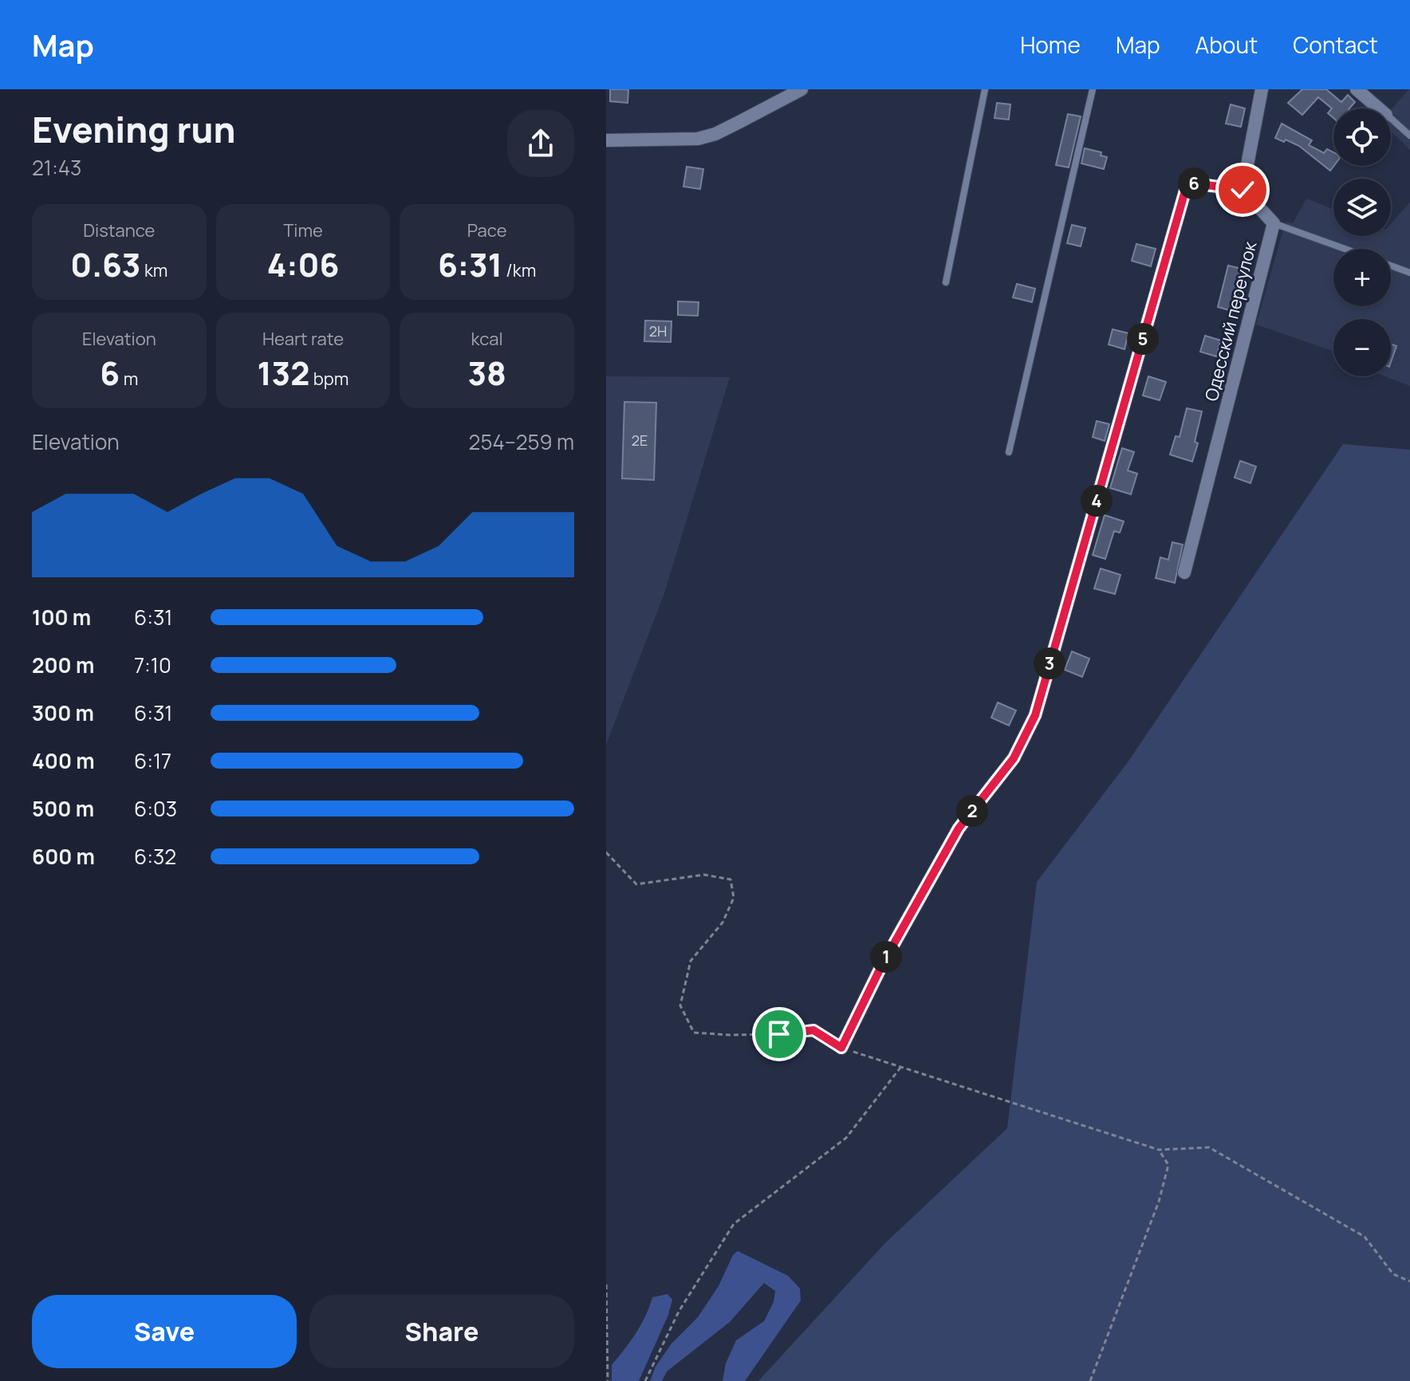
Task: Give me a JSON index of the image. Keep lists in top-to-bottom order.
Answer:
{
  "streets": {
    "street": ["Одесский переулок"]
  },
  "house_numbers": ["2Н", "2Е"],
  "page": {
    "header": "Map",
    "nav": [
      "Home",
      "Map",
      "About",
      "Contact"
    ],
    "heading": ["Evening run", "21:43"],
    "map_buttons": ["+", "−"],
    "pins": [
      "6",
      "5",
      "4",
      "3",
      "2",
      "1"
    ],
    "stats": [
      ["Distance", "0.63 km"],
      ["Time", "4:06"],
      ["Pace", "6:31 /km"],
      ["Elevation", "6 m"],
      ["Heart rate", "132 bpm"],
      ["kcal", "38"]
    ],
    "chart": ["Elevation", "254–259 m"],
    "list": [
      {
        "name": "100 m",
        "note": "6:31"
      },
      {
        "name": "200 m",
        "note": "7:10"
      },
      {
        "name": "300 m",
        "note": "6:31"
      },
      {
        "name": "400 m",
        "note": "6:17"
      },
      {
        "name": "500 m",
        "note": "6:03"
      },
      {
        "name": "600 m",
        "note": "6:32"
      }
    ],
    "buttons": ["Save", "Share"]
  }
}
